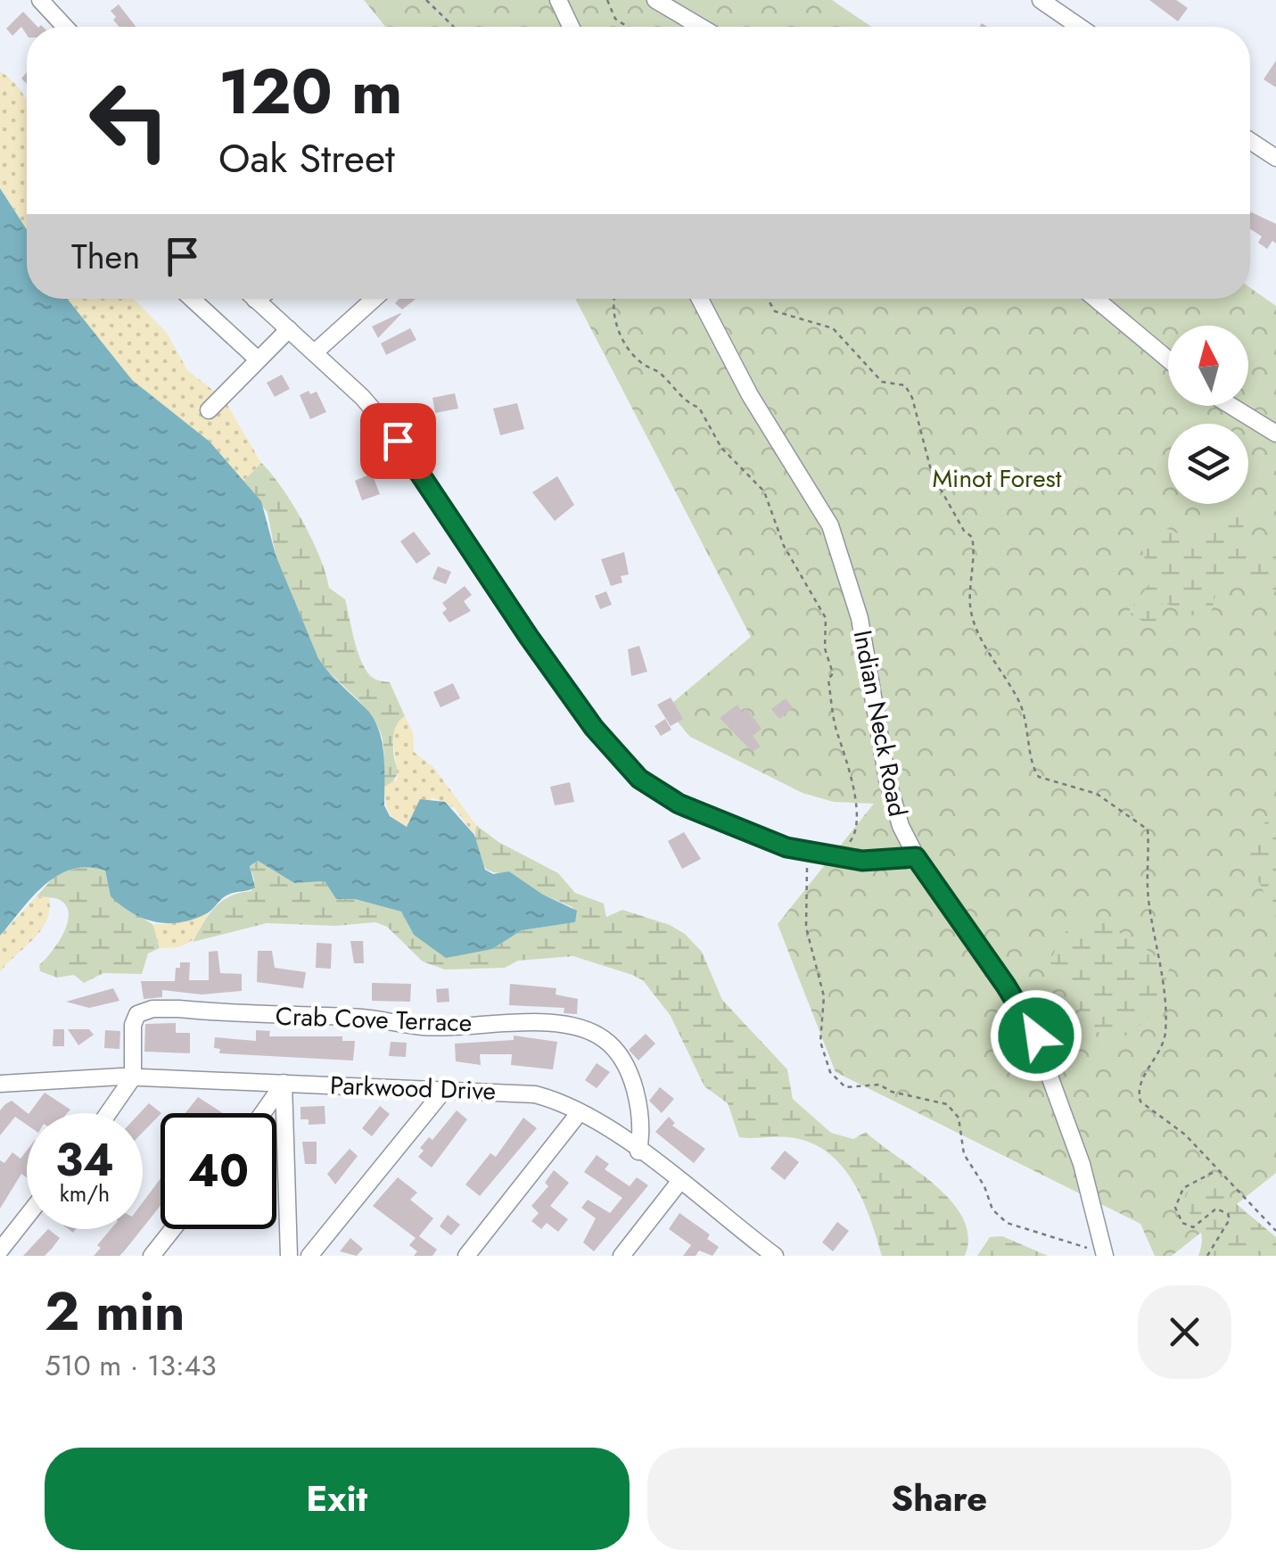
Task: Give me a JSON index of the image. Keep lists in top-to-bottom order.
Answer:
{
  "streets": {
    "street": ["Indian Neck Road", "Crab Cove Terrace", "Parkwood Drive"]
  },
  "crossings": [
    ["Crab Cove Terrace", "Parkwood Drive"]
  ],
  "parks": ["Minot Forest"],
  "north": "top",
  "page": {
    "turn": ["120 m", "Oak Street"],
    "then": "Then",
    "speed": "34 km/h",
    "limit": "40",
    "heading": ["2 min", "510 m · 13:43"],
    "buttons": ["Exit", "Share"]
  }
}
